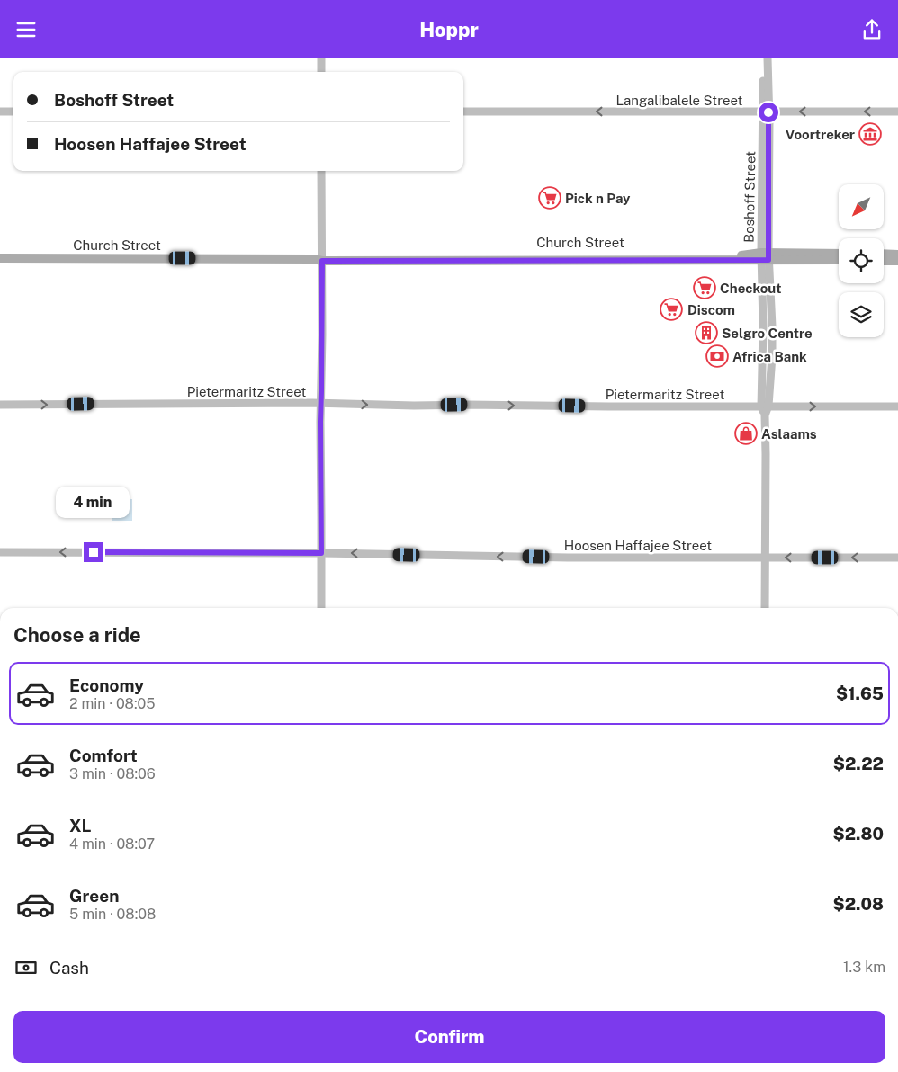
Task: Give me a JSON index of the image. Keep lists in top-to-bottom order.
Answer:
{
  "streets": {
    "main road": ["Church Street"],
    "street": [
      "Langalibalele Street",
      "Boshoff Street",
      "Pietermaritz Street",
      "Hoosen Haffajee Street"
    ]
  },
  "crossings": [
    ["Langalibalele Street", "Boshoff Street"],
    ["Boshoff Street", "Church Street"],
    ["Boshoff Street", "Pietermaritz Street"],
    ["Boshoff Street", "Hoosen Haffajee Street"]
  ],
  "one_way": ["Langalibalele Street", "Pietermaritz Street", "Hoosen Haffajee Street"],
  "places": {
    "museum": ["Voortreker"],
    "supermarket": ["Pick n Pay", "Checkout", "Discom"],
    "building": ["Selgro Centre"],
    "bank": ["Africa Bank"],
    "shop": ["Aslaams"]
  },
  "north": "bottom left",
  "page": {
    "header": "Hoppr",
    "banner": ["Boshoff Street", "Hoosen Haffajee Street"],
    "bubble": "4 min",
    "heading": "Choose a ride",
    "list": [
      {
        "name": "Economy",
        "note": "2 min · 08:05",
        "value": "$1.65"
      },
      {
        "name": "Comfort",
        "note": "3 min · 08:06",
        "value": "$2.22"
      },
      {
        "name": "XL",
        "note": "4 min · 08:07",
        "value": "$2.80"
      },
      {
        "name": "Green",
        "note": "5 min · 08:08",
        "value": "$2.08"
      }
    ],
    "pay": ["Cash", "1.3 km"],
    "buttons": "Confirm"
  }
}
